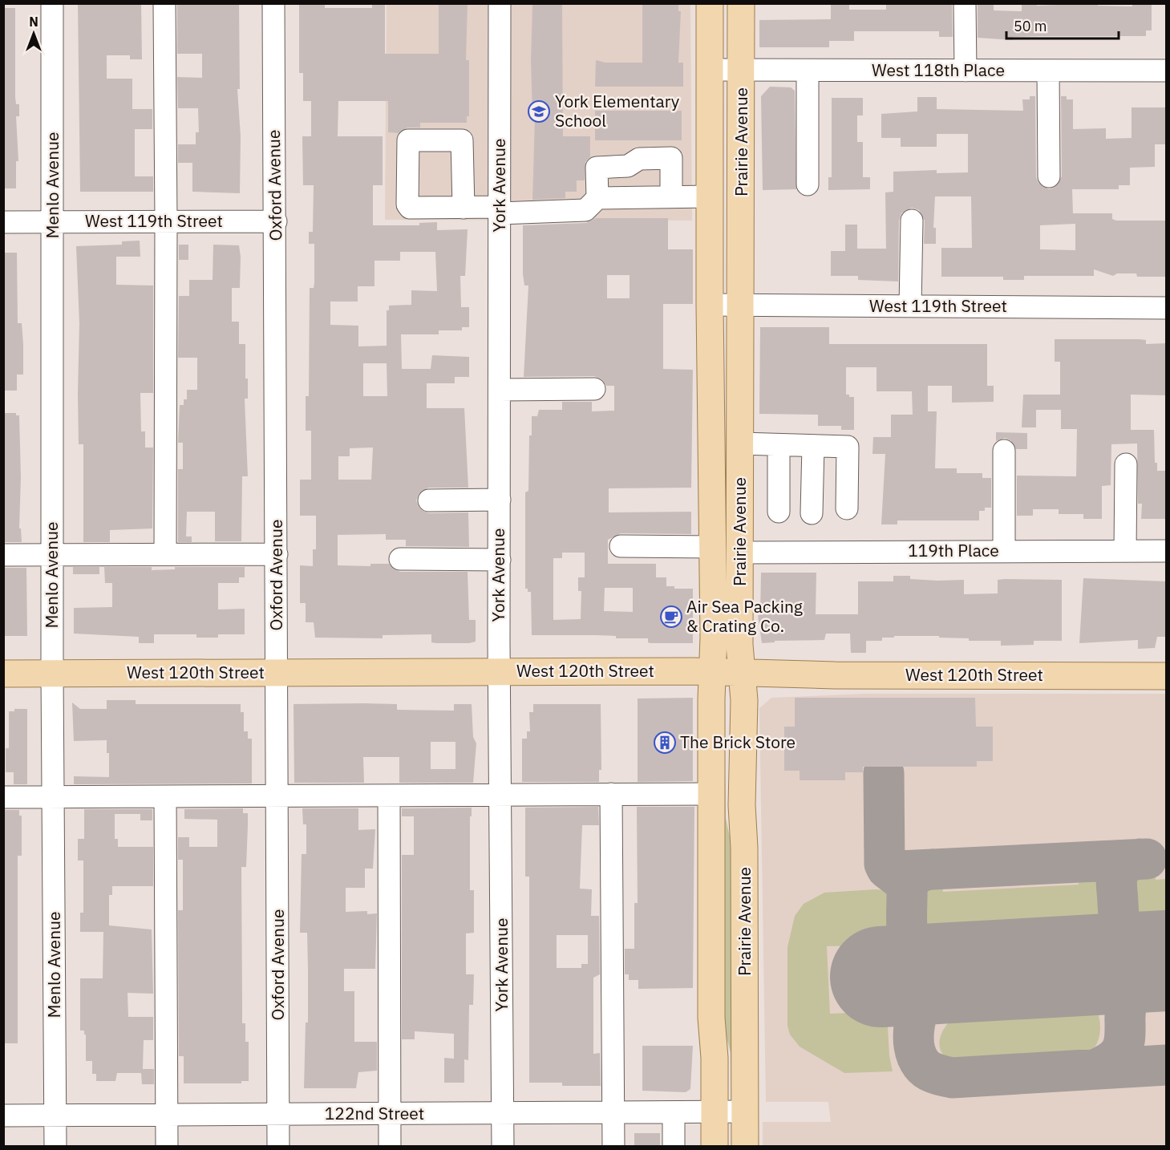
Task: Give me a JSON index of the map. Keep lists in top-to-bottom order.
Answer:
{
  "streets": {
    "main road": ["Prairie Avenue", "West 120th Street"],
    "street": [
      "West 118th Place",
      "Menlo Avenue",
      "Oxford Avenue",
      "York Avenue",
      "West 119th Street",
      "119th Place",
      "122nd Street"
    ]
  },
  "crossings": [
    ["West 118th Place", "Prairie Avenue"],
    ["Prairie Avenue", "West 119th Street"],
    ["Prairie Avenue", "119th Place"],
    ["Prairie Avenue", "West 120th Street"],
    ["Prairie Avenue", "122nd Street"],
    ["Menlo Avenue", "West 119th Street"],
    ["Menlo Avenue", "West 120th Street"],
    ["Menlo Avenue", "122nd Street"],
    ["Oxford Avenue", "West 119th Street"],
    ["Oxford Avenue", "West 120th Street"],
    ["Oxford Avenue", "122nd Street"],
    ["York Avenue", "West 120th Street"],
    ["York Avenue", "122nd Street"]
  ],
  "places": {
    "school or university": ["York Elementary School"],
    "cafe": ["Air Sea Packing & Crating Co."],
    "building": ["The Brick Store"]
  },
  "scale_bar": "50 m",
  "north": "top"
}
